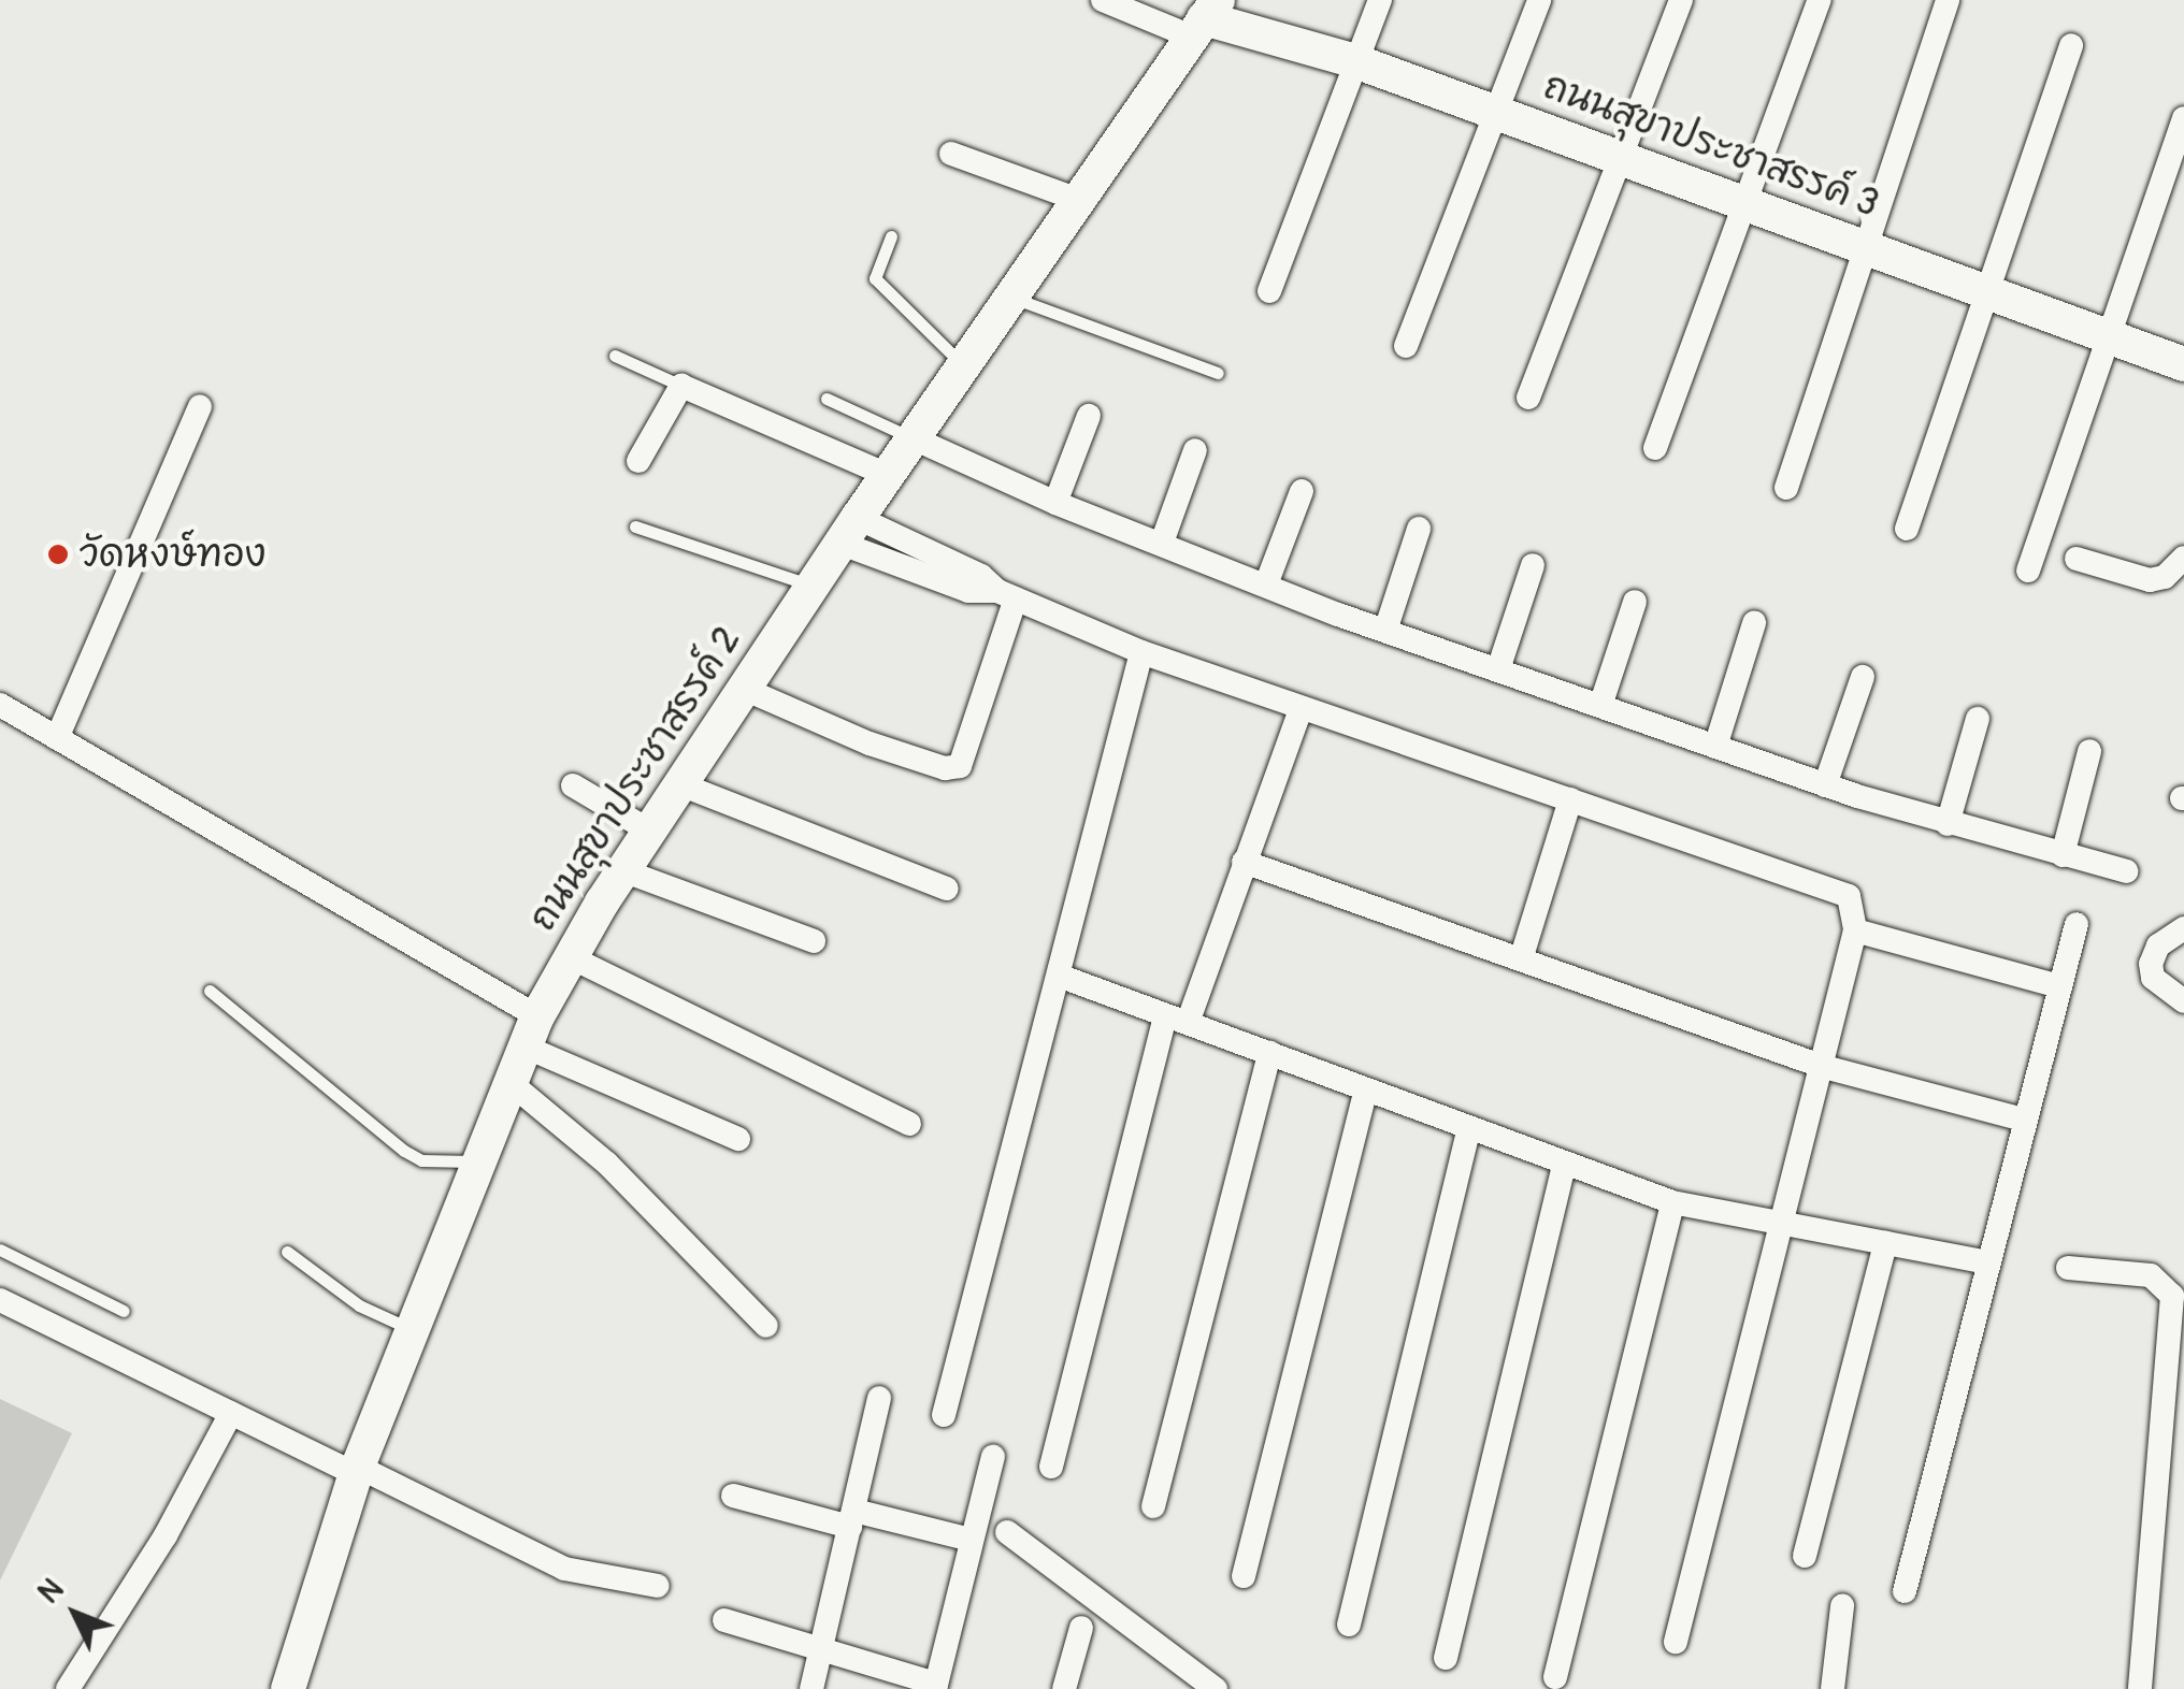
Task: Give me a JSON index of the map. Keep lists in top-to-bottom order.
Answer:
{
  "streets": {
    "street": ["ถนนสุขาประชาสรรค์ 3", "ถนนสุขาประชาสรรค์ 2"]
  },
  "crossings": [
    ["ถนนสุขาประชาสรรค์ 3", "ถนนสุขาประชาสรรค์ 2"]
  ],
  "places": ["วัดหงษ์ทอง"],
  "north": "top left"
}
